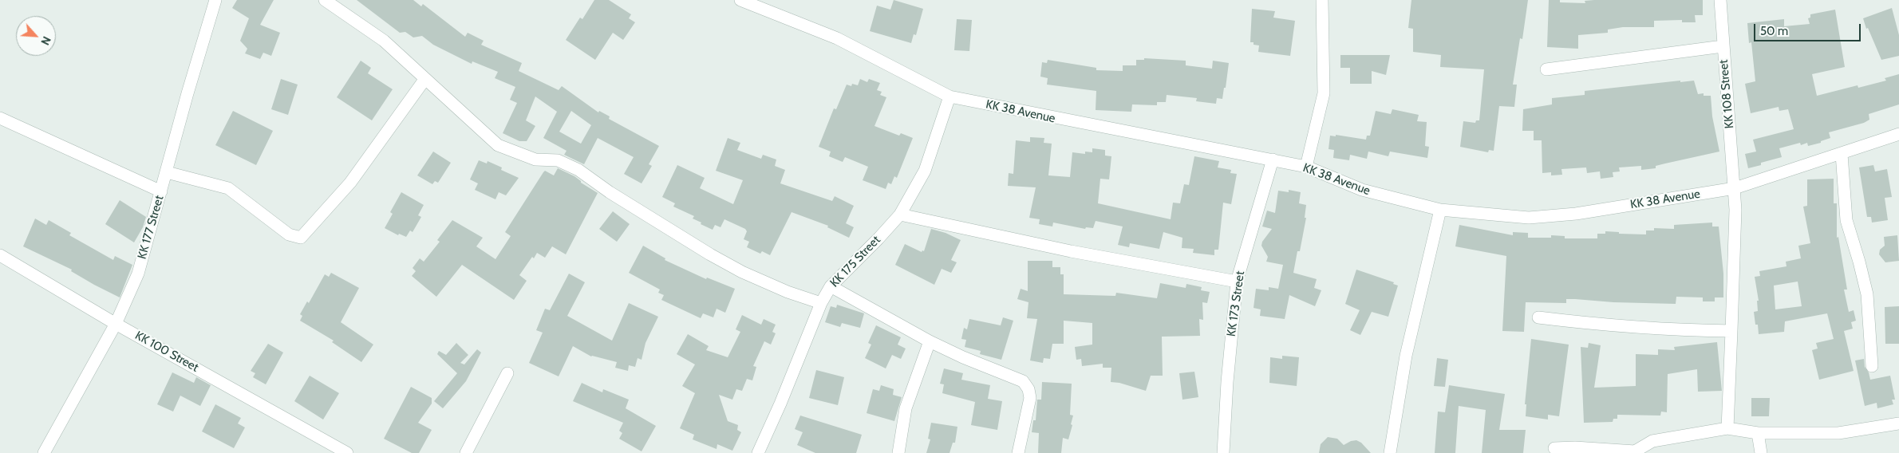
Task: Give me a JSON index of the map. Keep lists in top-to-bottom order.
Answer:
{
  "streets": {
    "street": [
      "KK 108 Street",
      "KK 38 Avenue",
      "KK 177 Street",
      "KK 175 Street",
      "KK 173 Street",
      "KK 100 Street"
    ]
  },
  "crossings": [
    ["KK 108 Street", "KK 38 Avenue"],
    ["KK 38 Avenue", "KK 175 Street"],
    ["KK 38 Avenue", "KK 173 Street"],
    ["KK 177 Street", "KK 100 Street"]
  ],
  "scale_bar": "50 m",
  "north": "bottom right"
}
